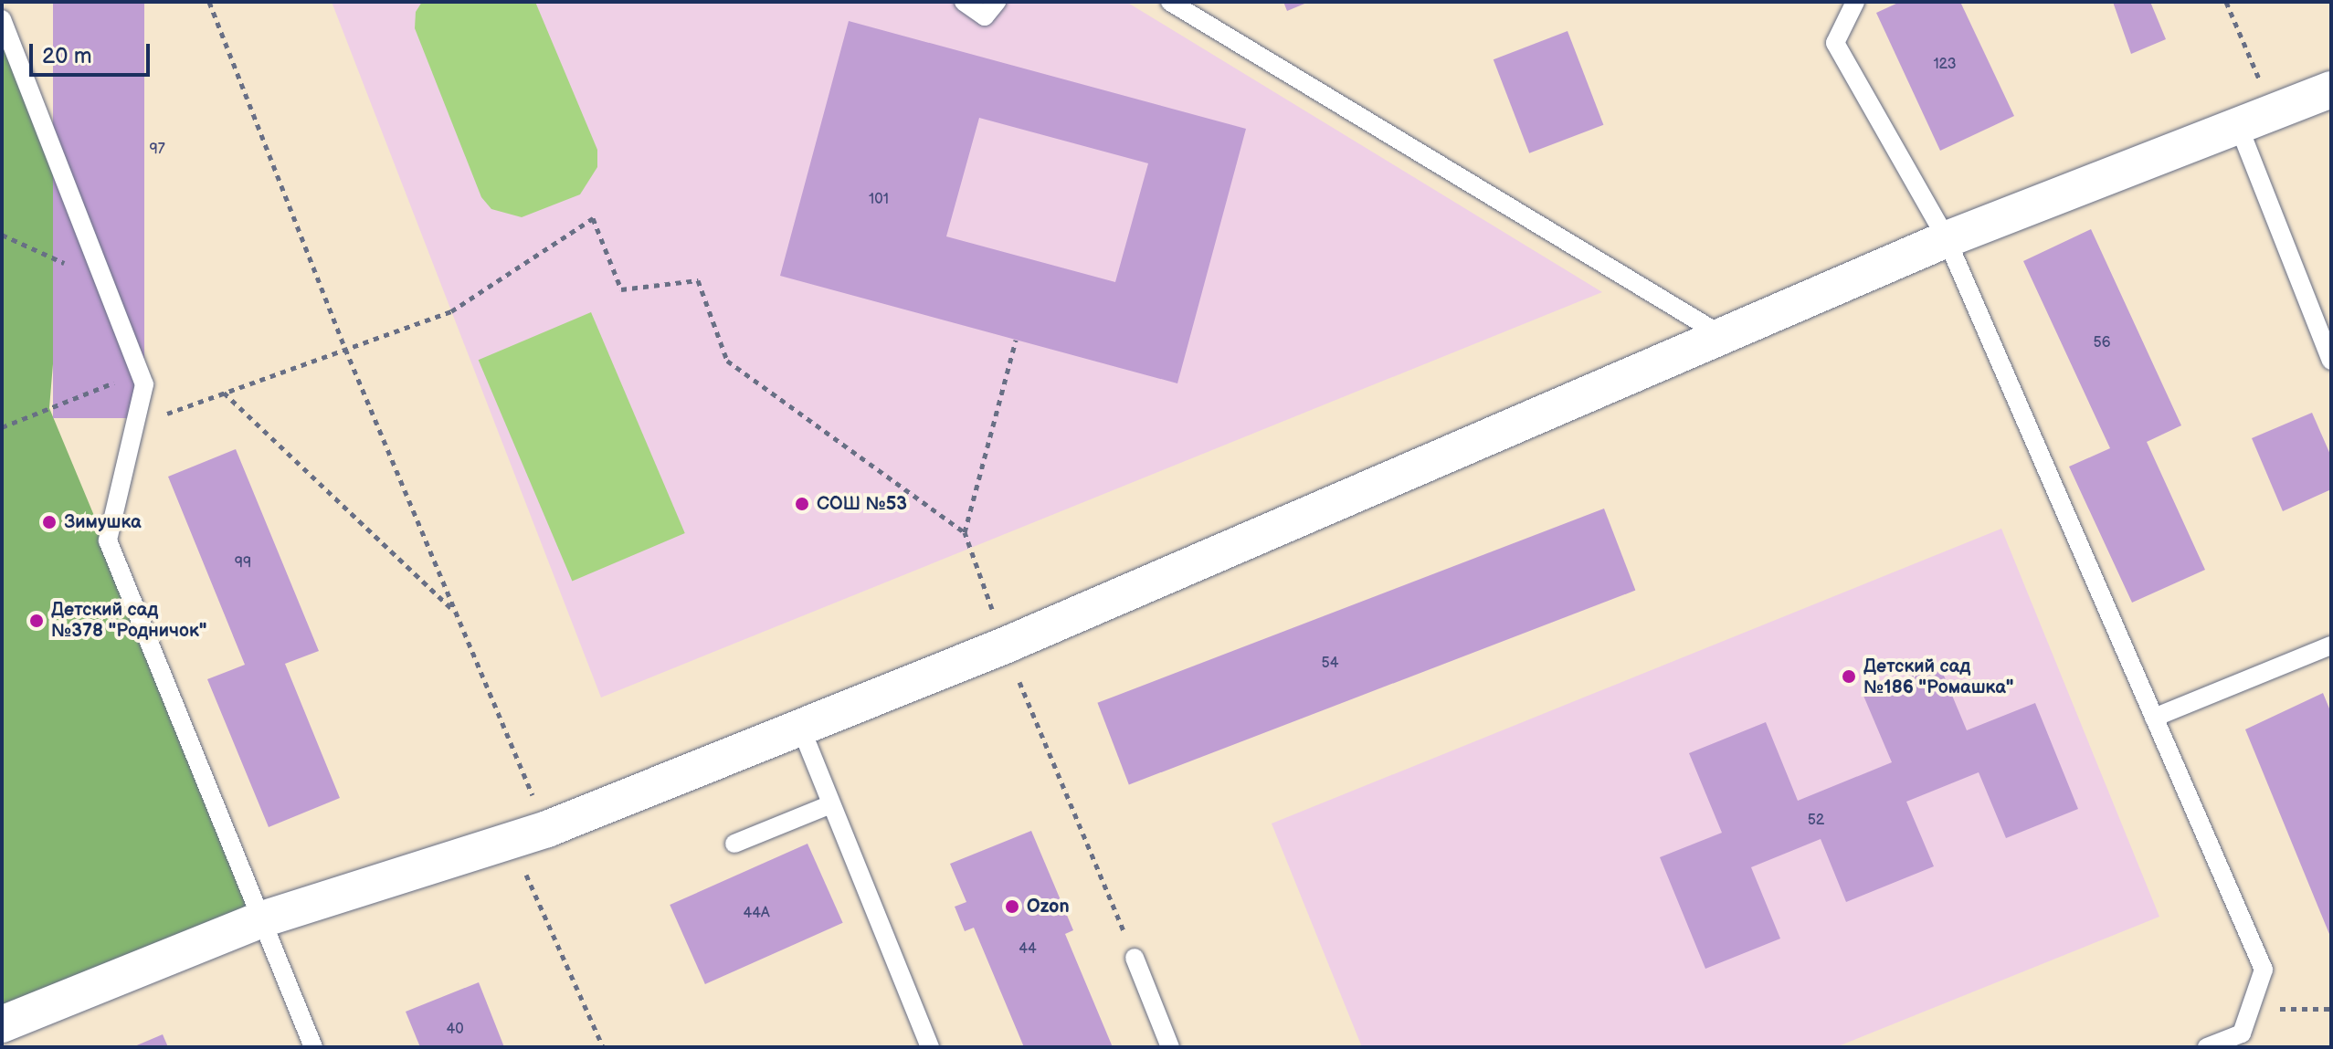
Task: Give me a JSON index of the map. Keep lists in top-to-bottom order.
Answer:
{
  "places": [
    "СОШ №53",
    "Зимушка",
    "Детский сад №378 \"Родничок\"",
    "Детский сад №186 \"Ромашка\"",
    "Ozon"
  ],
  "house_numbers": [
    "123",
    "97",
    "101",
    "56",
    "99",
    "54",
    "52",
    "44А",
    "44",
    "40"
  ],
  "scale_bar": "20 m"
}
